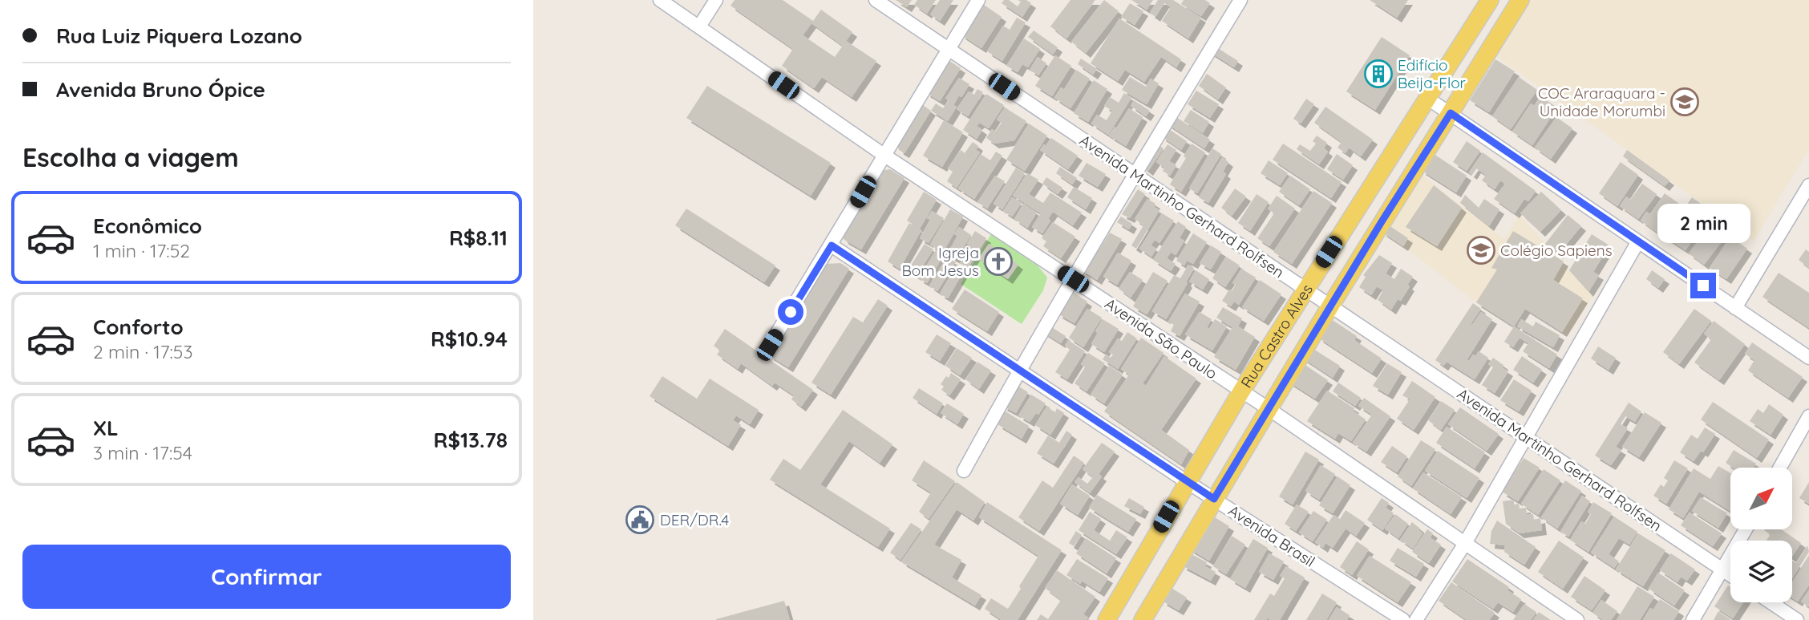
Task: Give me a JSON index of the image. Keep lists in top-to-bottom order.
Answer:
{
  "streets": {
    "main road": ["Rua Castro Alves"],
    "street": ["Avenida Martinho Gerhard Rolfsen", "Avenida São Paulo", "Avenida Brasil"]
  },
  "crossings": [
    ["Avenida Martinho Gerhard Rolfsen", "Rua Castro Alves"],
    ["Rua Castro Alves", "Avenida São Paulo"],
    ["Rua Castro Alves", "Avenida Brasil"]
  ],
  "places": {
    "building": ["Edifício Beija-Flor"],
    "school or university": ["COC Araraquara - Unidade Morumbi", "Colégio Sapiens"],
    "church": ["Igreja Bom Jesus"],
    "public building": ["DER/DR.4"]
  },
  "north": "top right",
  "page": {
    "banner": ["Rua Luiz Piquera Lozano", "Avenida Bruno Ópice"],
    "heading": "Escolha a viagem",
    "list": [
      {
        "name": "Econômico",
        "note": "1 min · 17:52",
        "value": "R$8.11"
      },
      {
        "name": "Conforto",
        "note": "2 min · 17:53",
        "value": "R$10.94"
      },
      {
        "name": "XL",
        "note": "3 min · 17:54",
        "value": "R$13.78"
      }
    ],
    "bubble": "2 min",
    "buttons": "Confirmar"
  }
}
